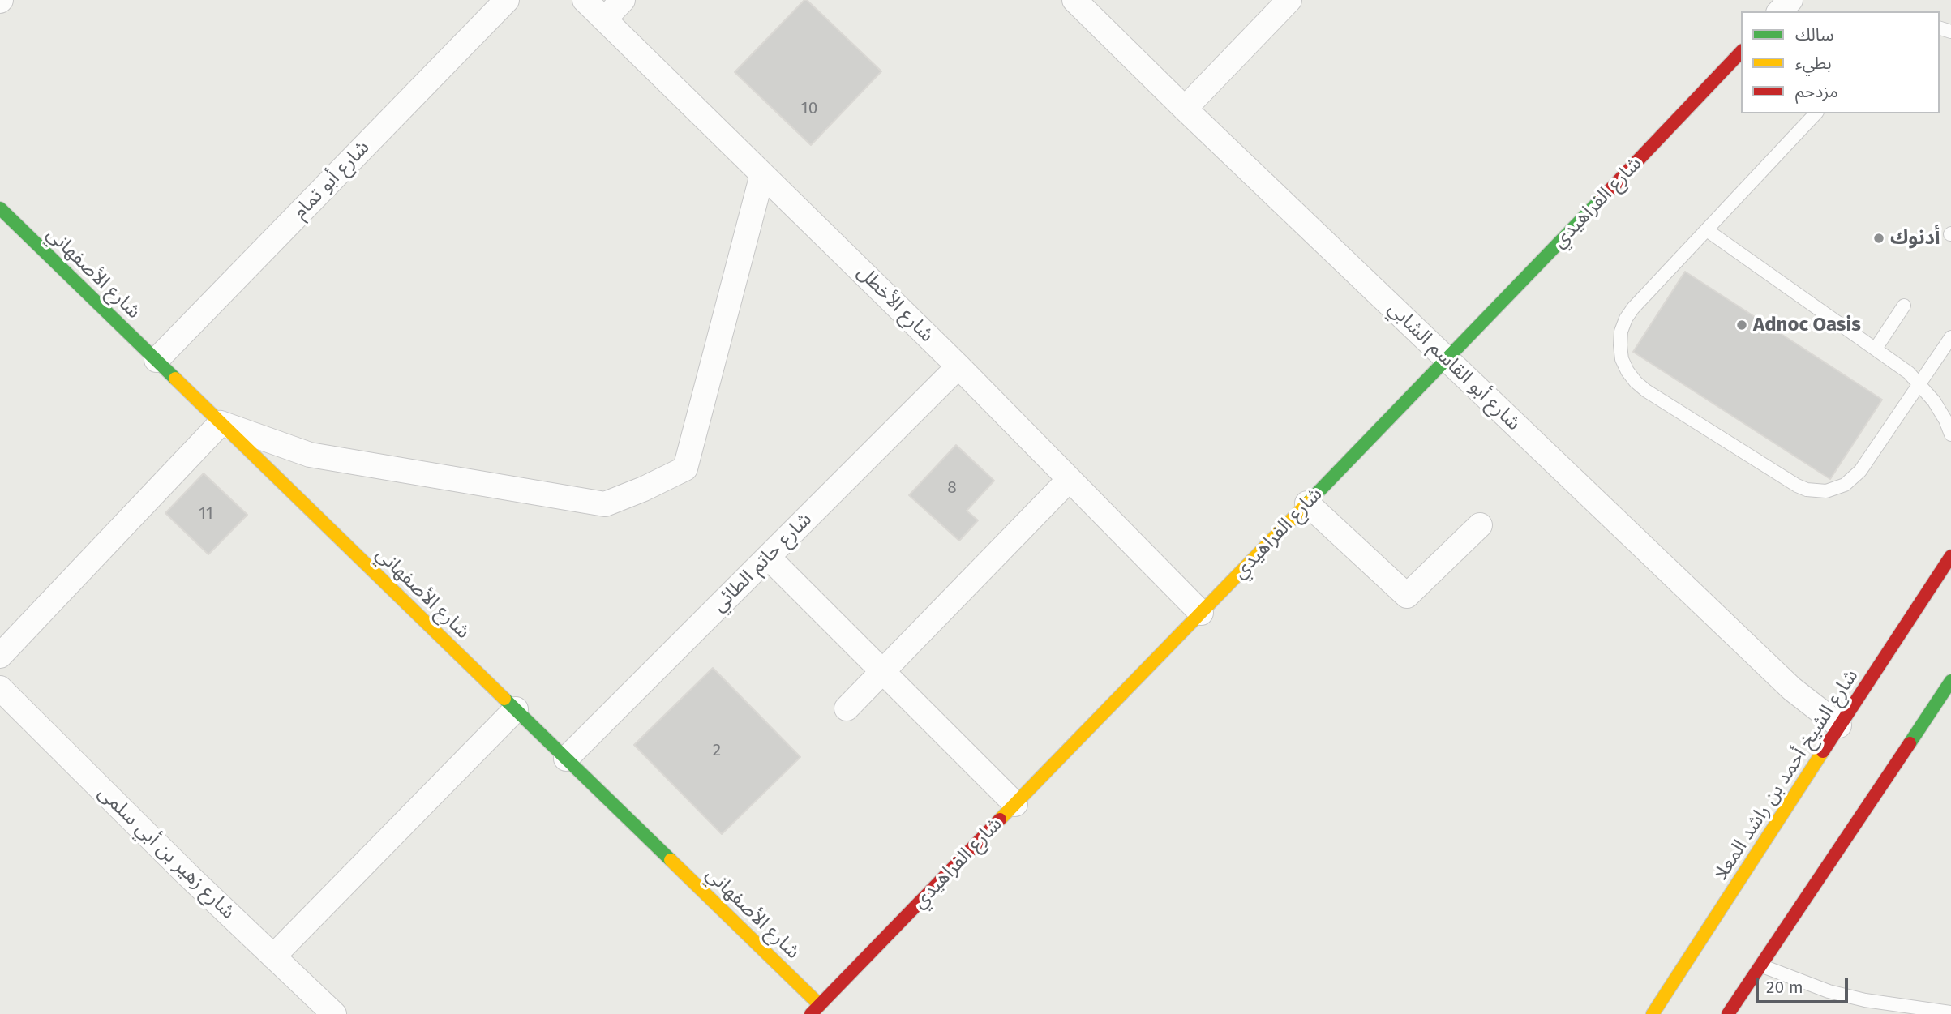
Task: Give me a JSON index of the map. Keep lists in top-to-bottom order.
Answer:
{
  "streets": {
    "street": [
      "شارع أبو تمام",
      "شارع الفراهيدي",
      "شارع الأصفهاني",
      "شارع الأخطل",
      "شارع أبو القاسم الشابي",
      "شارع حاتم الطائي",
      "شارع الشيخ أحمد بن راشد المعلا",
      "شارع زهير بن أبي سلمى"
    ]
  },
  "crossings": [
    ["شارع أبو تمام", "شارع الأصفهاني"],
    ["شارع الفراهيدي", "شارع الأصفهاني"],
    ["شارع الفراهيدي", "شارع الأخطل"],
    ["شارع الفراهيدي", "شارع أبو القاسم الشابي"],
    ["شارع الأصفهاني", "شارع حاتم الطائي"],
    ["شارع الأخطل", "شارع حاتم الطائي"],
    ["شارع أبو القاسم الشابي", "شارع الشيخ أحمد بن راشد المعلا"]
  ],
  "places": ["أدنوك", "Adnoc Oasis"],
  "house_numbers": [
    "10",
    "8",
    "11",
    "2"
  ],
  "legend": ["سالك", "بطيء", "مزدحم"],
  "scale_bar": "20 m"
}
